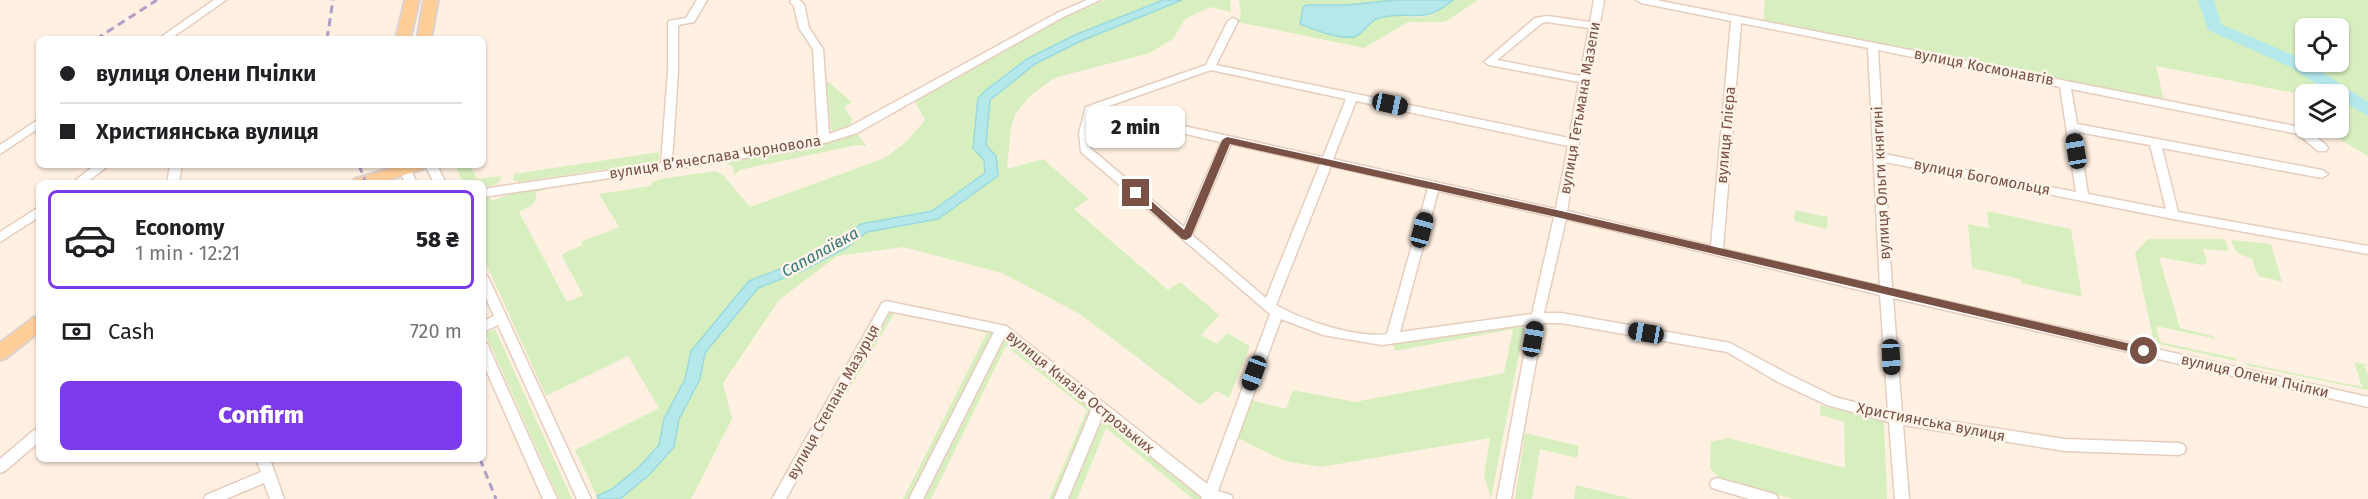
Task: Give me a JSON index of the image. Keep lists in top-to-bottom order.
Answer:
{
  "streets": {
    "street": [
      "вулиця Космонавтів",
      "вулиця Гетьмана Мазепи",
      "вулиця Глієра",
      "вулиця Вʼячеслава Чорновола",
      "вулиця Богомольця",
      "вулиця Ольги княгині",
      "вулиця Олени Пчілки",
      "вулиця Князів Острозьких",
      "вулиця Степана Мазурця",
      "Християнська вулиця"
    ]
  },
  "crossings": [
    ["вулиця Космонавтів", "вулиця Глієра"],
    ["вулиця Космонавтів", "вулиця Ольги княгині"],
    ["вулиця Гетьмана Мазепи", "вулиця Олени Пчілки"],
    ["вулиця Гетьмана Мазепи", "Християнська вулиця"],
    ["вулиця Глієра", "вулиця Олени Пчілки"],
    ["вулиця Богомольця", "вулиця Ольги княгині"],
    ["вулиця Ольги княгині", "вулиця Олени Пчілки"],
    ["вулиця Ольги княгині", "Християнська вулиця"],
    ["вулиця Олени Пчілки", "Християнська вулиця"],
    ["вулиця Князів Острозьких", "вулиця Степана Мазурця"]
  ],
  "water": ["Сапалаївка"],
  "page": {
    "banner": ["вулиця Олени Пчілки", "Християнська вулиця"],
    "bubble": "2 min",
    "list": [
      {
        "name": "Economy",
        "note": "1 min · 12:21",
        "value": "58 ₴"
      }
    ],
    "pay": ["Cash", "720 m"],
    "buttons": "Confirm"
  }
}
